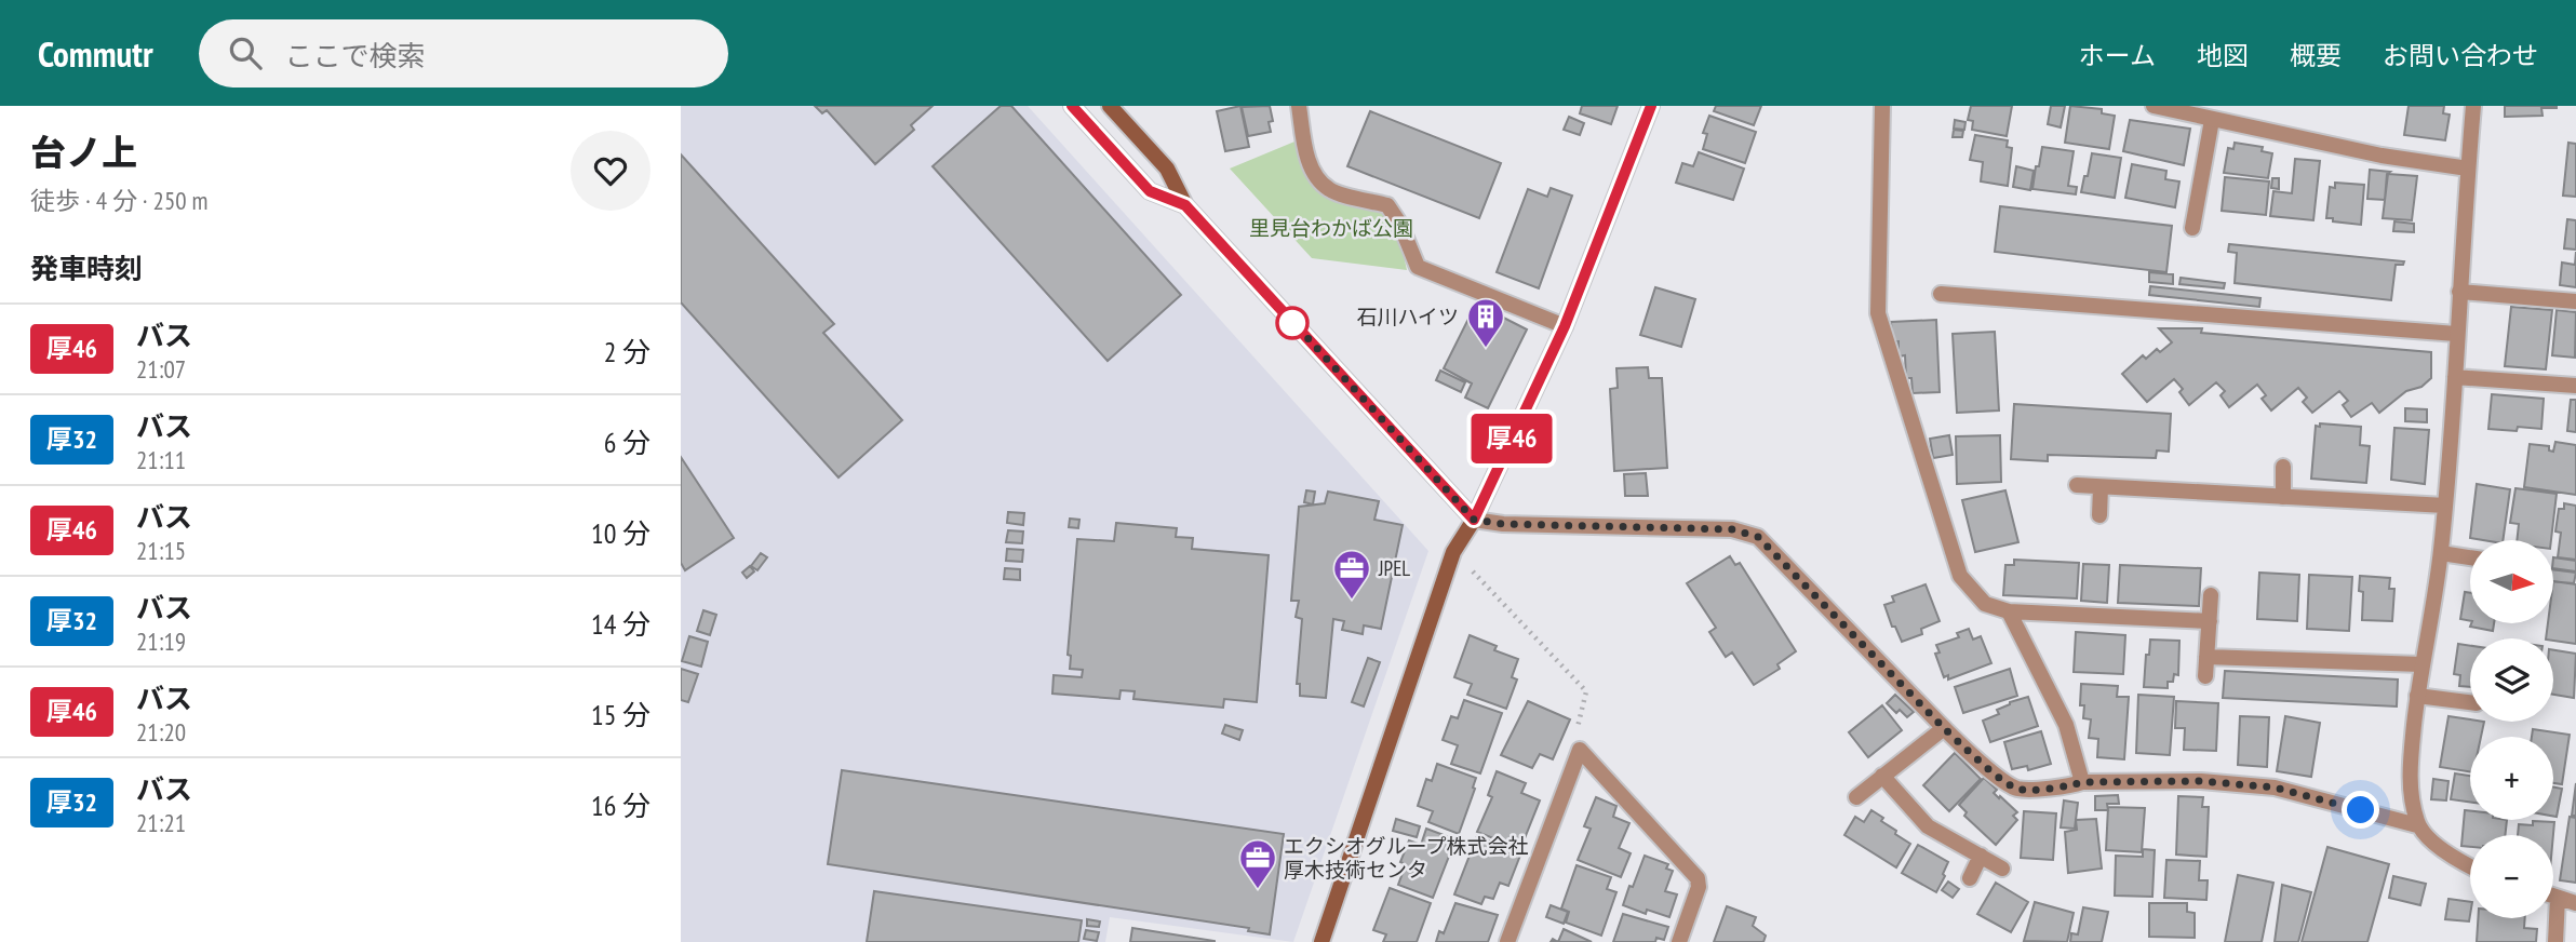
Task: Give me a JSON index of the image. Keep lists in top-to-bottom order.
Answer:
{
  "parks": ["里見台わかば公園"],
  "places": {
    "building": ["石川ハイツ"],
    "office": ["JPEL", "エクシオグループ株式会社 厚木技術センタ"]
  },
  "lines": ["bus line 厚46"],
  "north": "right",
  "page": {
    "header": "Commutr",
    "search": "ここで検索",
    "nav": [
      "ホーム",
      "地図",
      "概要",
      "お問い合わせ"
    ],
    "heading": [
      ["台ノ上", "徒歩 · 4 分 · 250 m"],
      "発車時刻"
    ],
    "on_map": "厚46",
    "list": [
      {
        "mark": "厚46",
        "name": "バス",
        "note": "21:07",
        "value": "2 分"
      },
      {
        "mark": "厚32",
        "name": "バス",
        "note": "21:11",
        "value": "6 分"
      },
      {
        "mark": "厚46",
        "name": "バス",
        "note": "21:15",
        "value": "10 分"
      },
      {
        "mark": "厚32",
        "name": "バス",
        "note": "21:19",
        "value": "14 分"
      },
      {
        "mark": "厚46",
        "name": "バス",
        "note": "21:20",
        "value": "15 分"
      },
      {
        "mark": "厚32",
        "name": "バス",
        "note": "21:21",
        "value": "16 分"
      }
    ],
    "map_buttons": ["+", "−"]
  }
}
